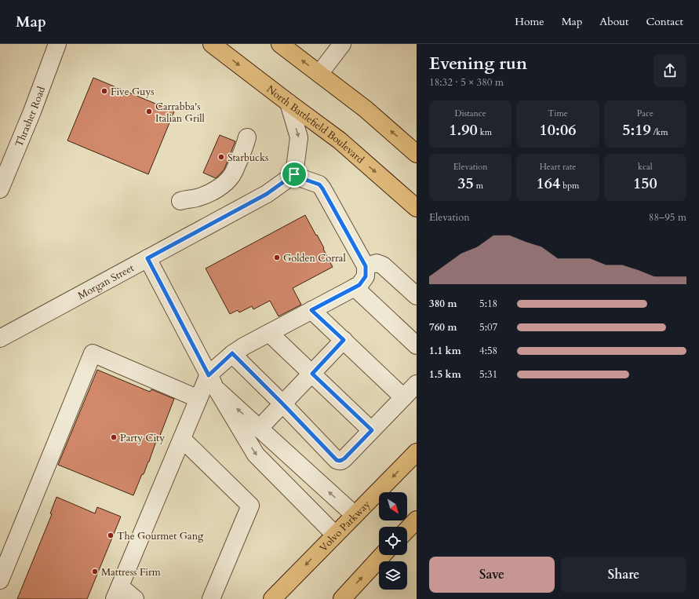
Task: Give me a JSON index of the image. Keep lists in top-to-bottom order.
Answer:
{
  "streets": {
    "main road": ["North Battlefield Boulevard", "Volvo Parkway"],
    "street": ["Thrasher Road", "Morgan Street"]
  },
  "places": [
    "Five Guys",
    "Carrabba's Italian Grill",
    "Starbucks",
    "Golden Corral",
    "Party City",
    "The Gourmet Gang",
    "Mattress Firm"
  ],
  "north": "bottom right",
  "page": {
    "header": "Map",
    "nav": [
      "Home",
      "Map",
      "About",
      "Contact"
    ],
    "heading": ["Evening run", "18:32 · 5 × 380 m"],
    "stats": [
      ["Distance", "1.90 km"],
      ["Time", "10:06"],
      ["Pace", "5:19 /km"],
      ["Elevation", "35 m"],
      ["Heart rate", "164 bpm"],
      ["kcal", "150"]
    ],
    "chart": ["Elevation", "88–95 m"],
    "list": [
      {
        "name": "380 m",
        "note": "5:18"
      },
      {
        "name": "760 m",
        "note": "5:07"
      },
      {
        "name": "1.1 km",
        "note": "4:58"
      },
      {
        "name": "1.5 km",
        "note": "5:31"
      }
    ],
    "buttons": ["Save", "Share"]
  }
}
